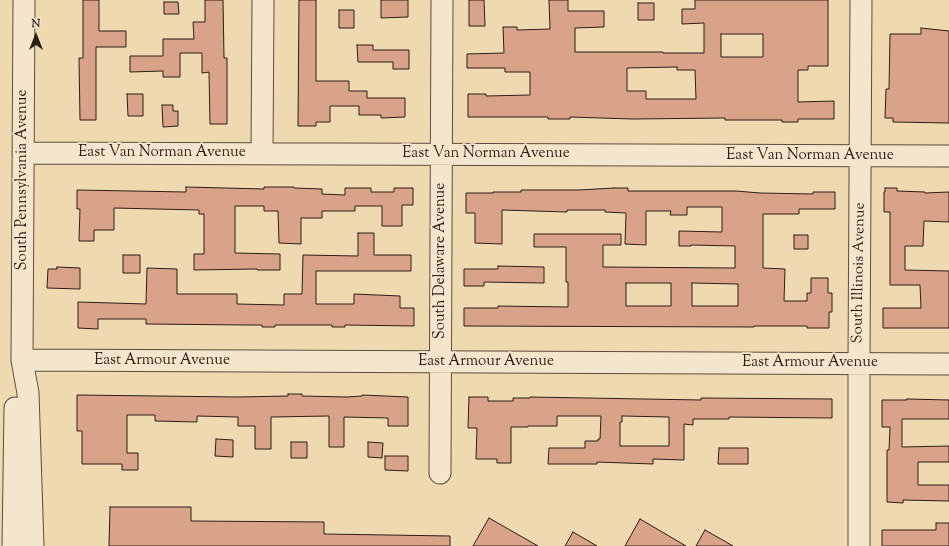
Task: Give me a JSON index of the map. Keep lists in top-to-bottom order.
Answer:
{
  "streets": {
    "street": [
      "East Van Norman Avenue",
      "South Pennsylvania Avenue",
      "South Delaware Avenue",
      "South Illinois Avenue",
      "East Armour Avenue"
    ]
  },
  "crossings": [
    ["East Van Norman Avenue", "South Pennsylvania Avenue"],
    ["East Van Norman Avenue", "South Delaware Avenue"],
    ["East Van Norman Avenue", "South Illinois Avenue"],
    ["South Pennsylvania Avenue", "East Armour Avenue"],
    ["South Delaware Avenue", "East Armour Avenue"],
    ["South Illinois Avenue", "East Armour Avenue"]
  ],
  "north": "top"
}
